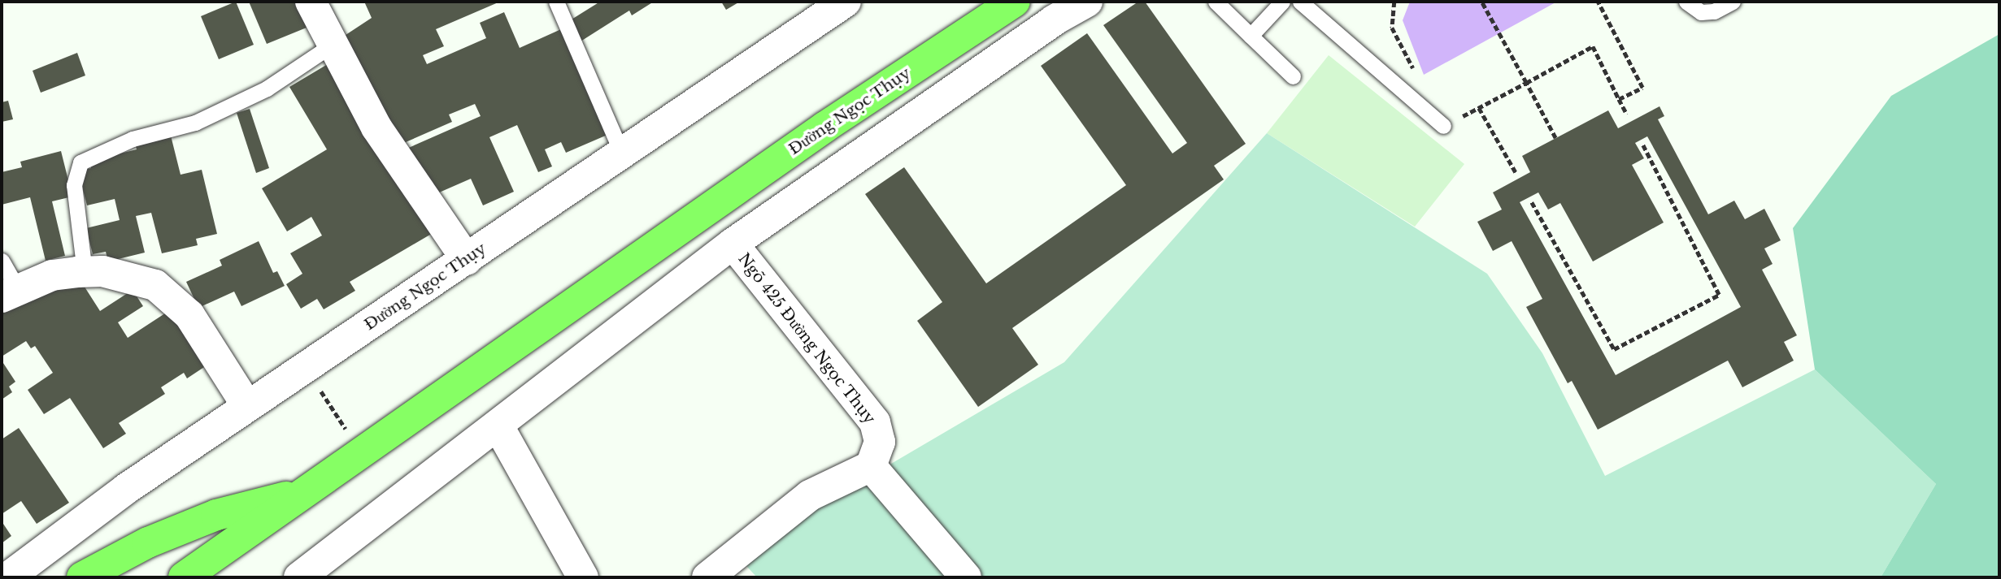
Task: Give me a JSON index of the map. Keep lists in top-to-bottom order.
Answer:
{
  "streets": {
    "main road": ["Đường Ngọc Thụy"],
    "street": ["Ngõ 425 Đường Ngọc Thụy"]
  }
}
